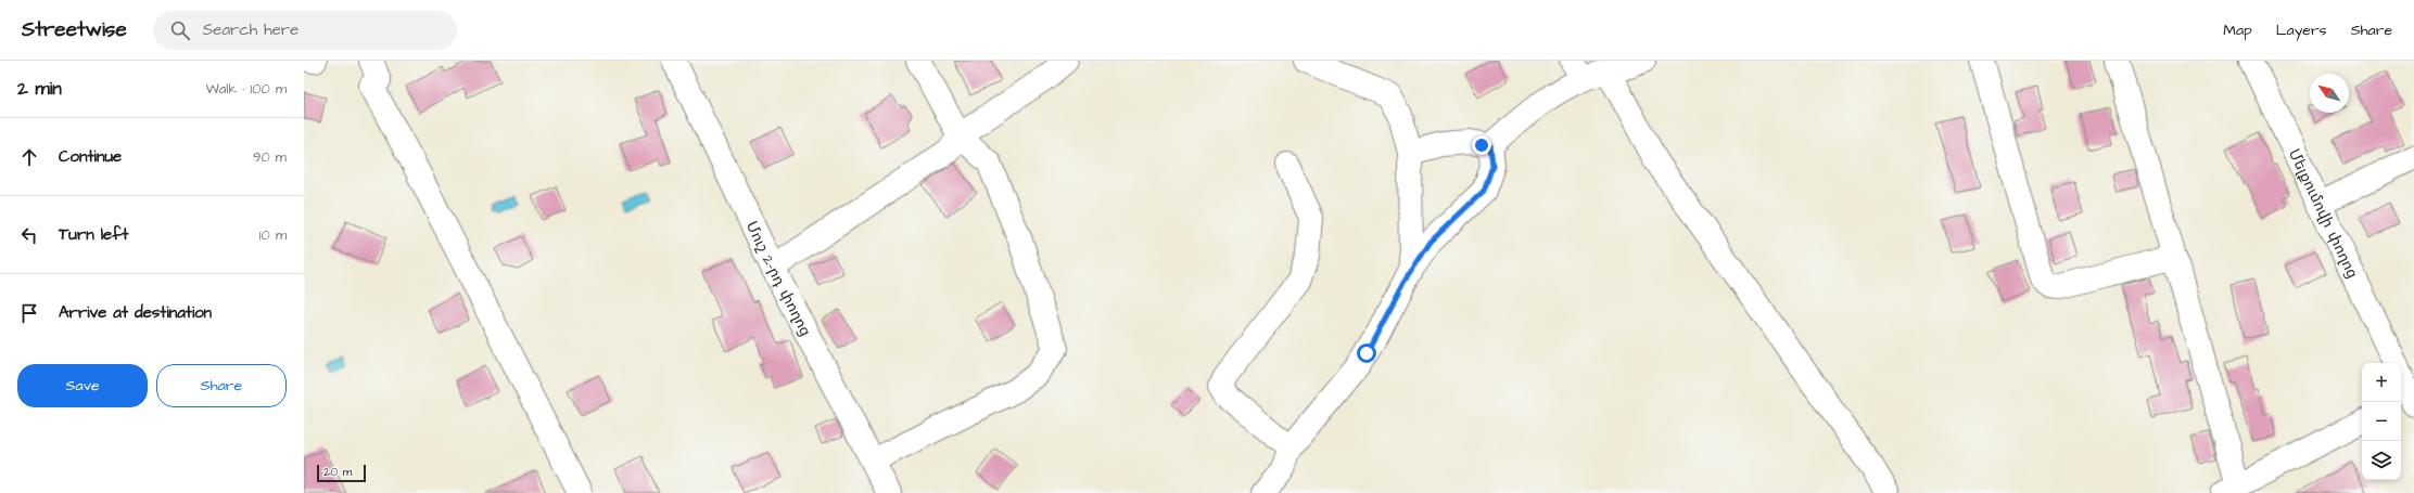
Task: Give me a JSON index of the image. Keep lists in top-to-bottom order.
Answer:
{
  "streets": {
    "street": ["Մելքումովի փողոց", "Մուշ 2-րդ փողոց"]
  },
  "scale_bar": "20 m",
  "north": "top left",
  "page": {
    "header": "Streetwise",
    "search": "Search here",
    "nav": ["Map", "Layers", "Share"],
    "heading": ["2 min", "Walk · 100 m"],
    "list": [
      ["Continue", "90 m"],
      ["Turn left", "10 m"],
      "Arrive at destination"
    ],
    "buttons": ["Save", "Share"],
    "map_buttons": ["+", "−"],
    "scale": "20 m"
  }
}
